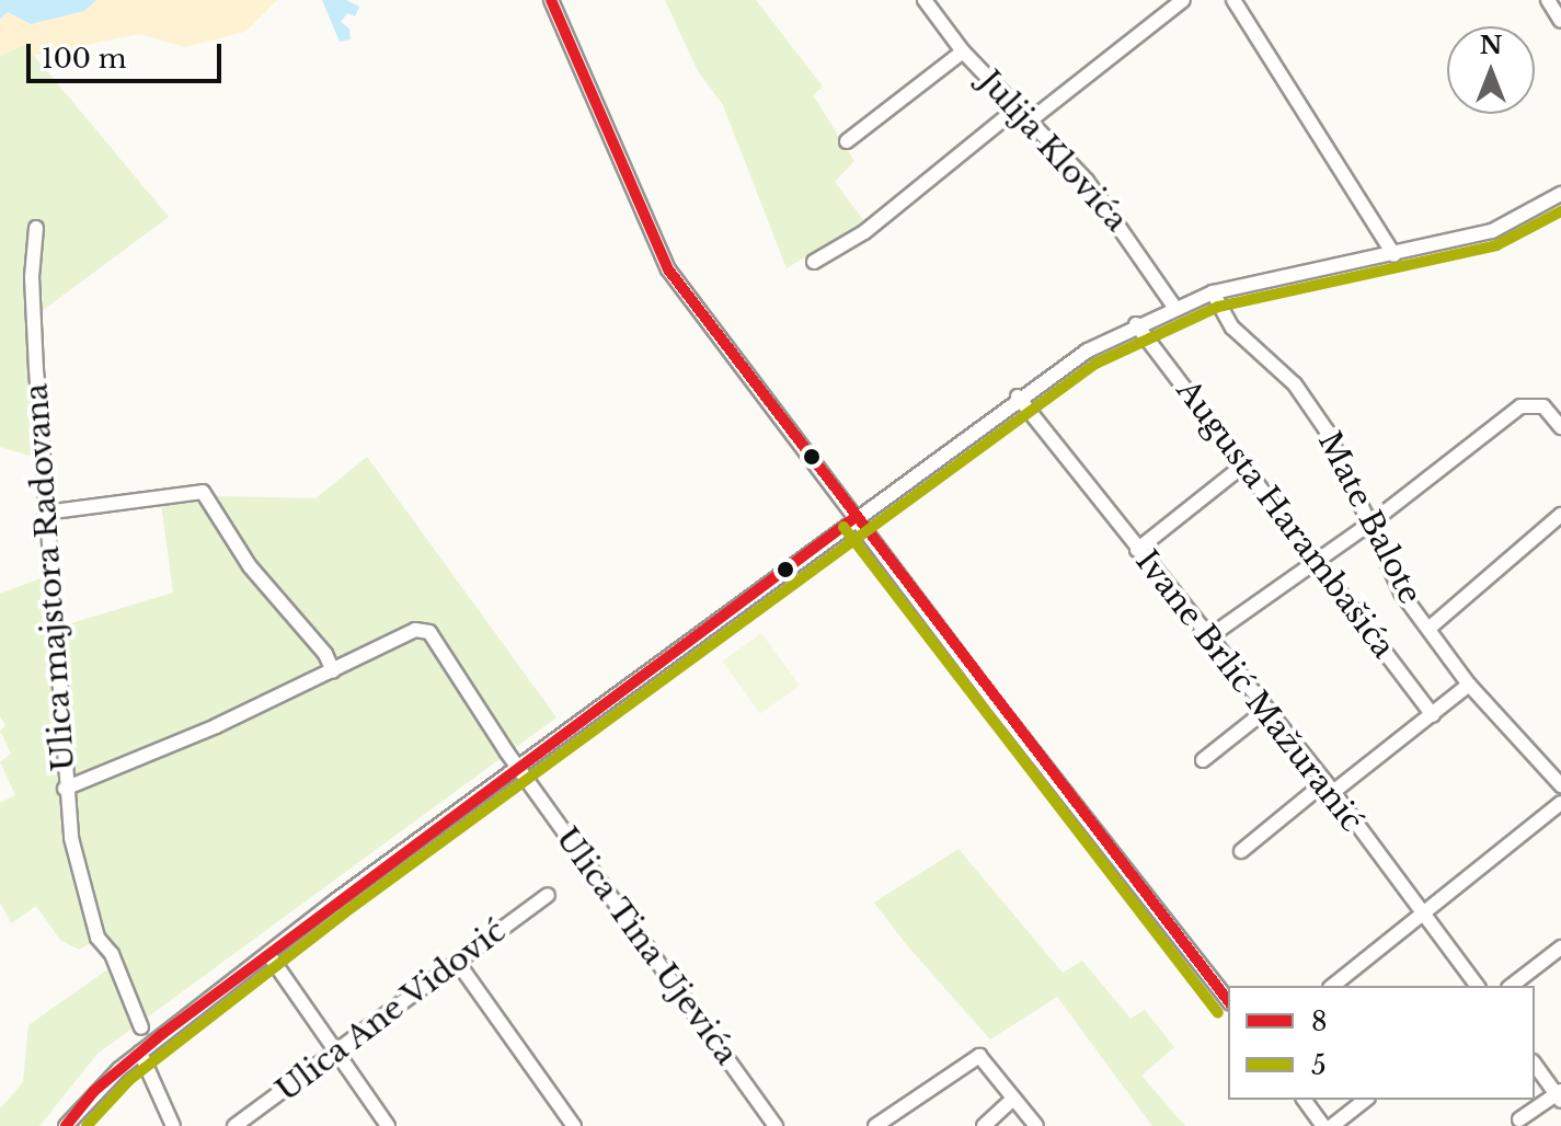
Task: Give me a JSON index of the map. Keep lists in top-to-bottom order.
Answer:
{
  "streets": {
    "street": [
      "Julija Klovića",
      "Mate Balote",
      "Augusta Harambašića",
      "Ulica majstora Radovana",
      "Ivane Brlić Mažuranić",
      "Ulica Tina Ujevića",
      "Ulica Ane Vidović"
    ]
  },
  "crossings": [
    ["Ulica majstora Radovana", "Ulica Tina Ujevića"]
  ],
  "lines": ["transit line 8", "transit line 5"],
  "legend": ["8", "5"],
  "scale_bar": "100 m",
  "north": "top"
}
